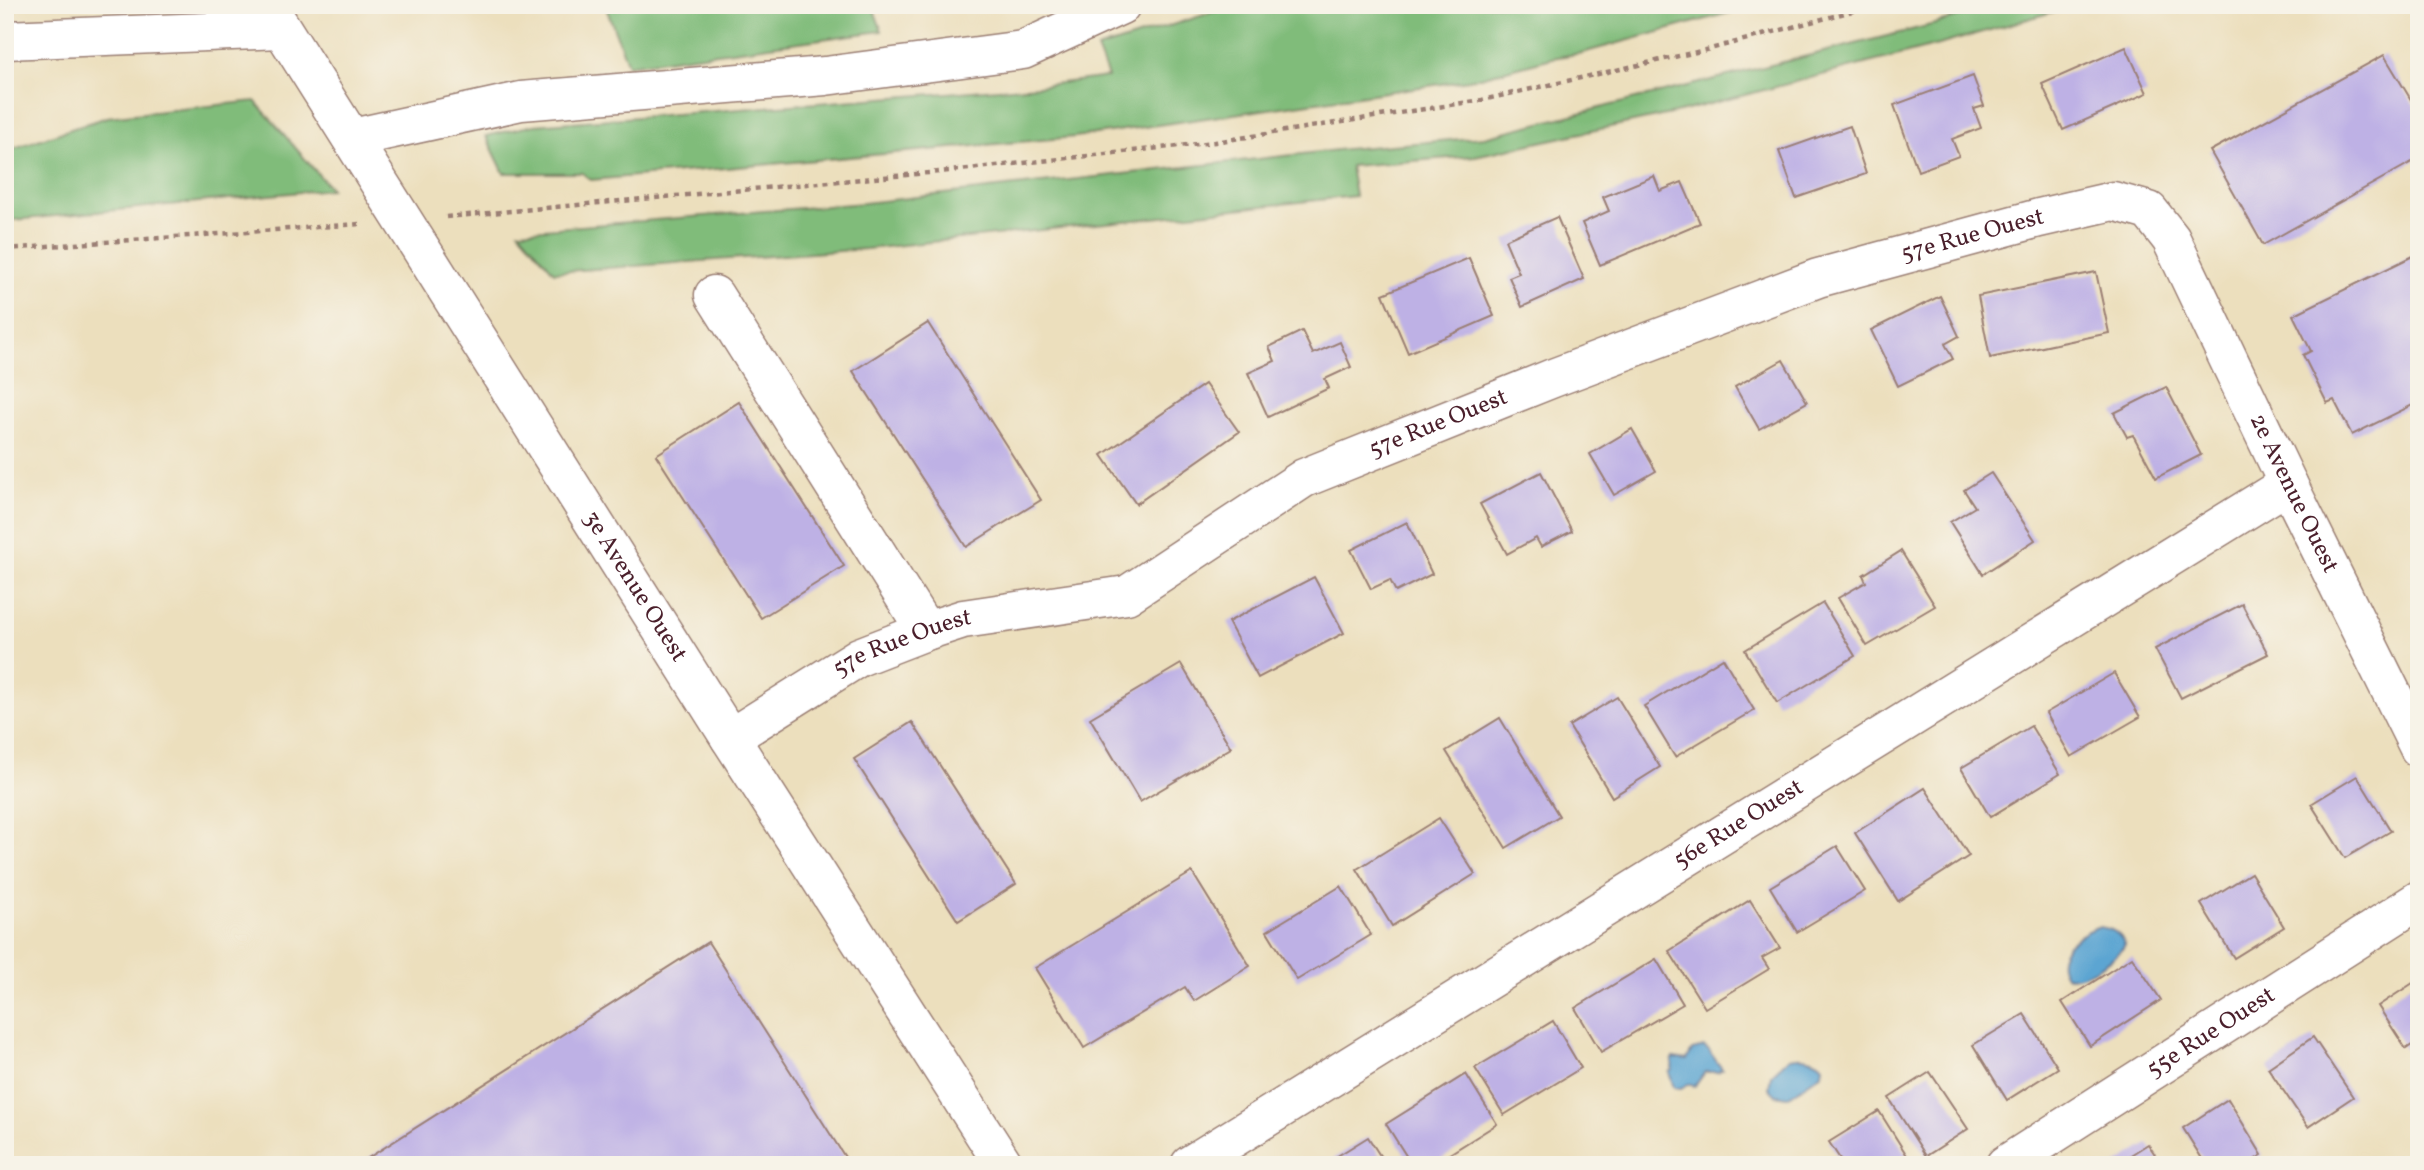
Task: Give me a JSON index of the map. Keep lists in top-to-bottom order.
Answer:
{
  "streets": {
    "street": [
      "57e Rue Ouest",
      "2e Avenue Ouest",
      "3e Avenue Ouest",
      "56e Rue Ouest",
      "55e Rue Ouest"
    ]
  },
  "crossings": [
    ["57e Rue Ouest", "2e Avenue Ouest"],
    ["57e Rue Ouest", "3e Avenue Ouest"],
    ["2e Avenue Ouest", "56e Rue Ouest"]
  ]
}
